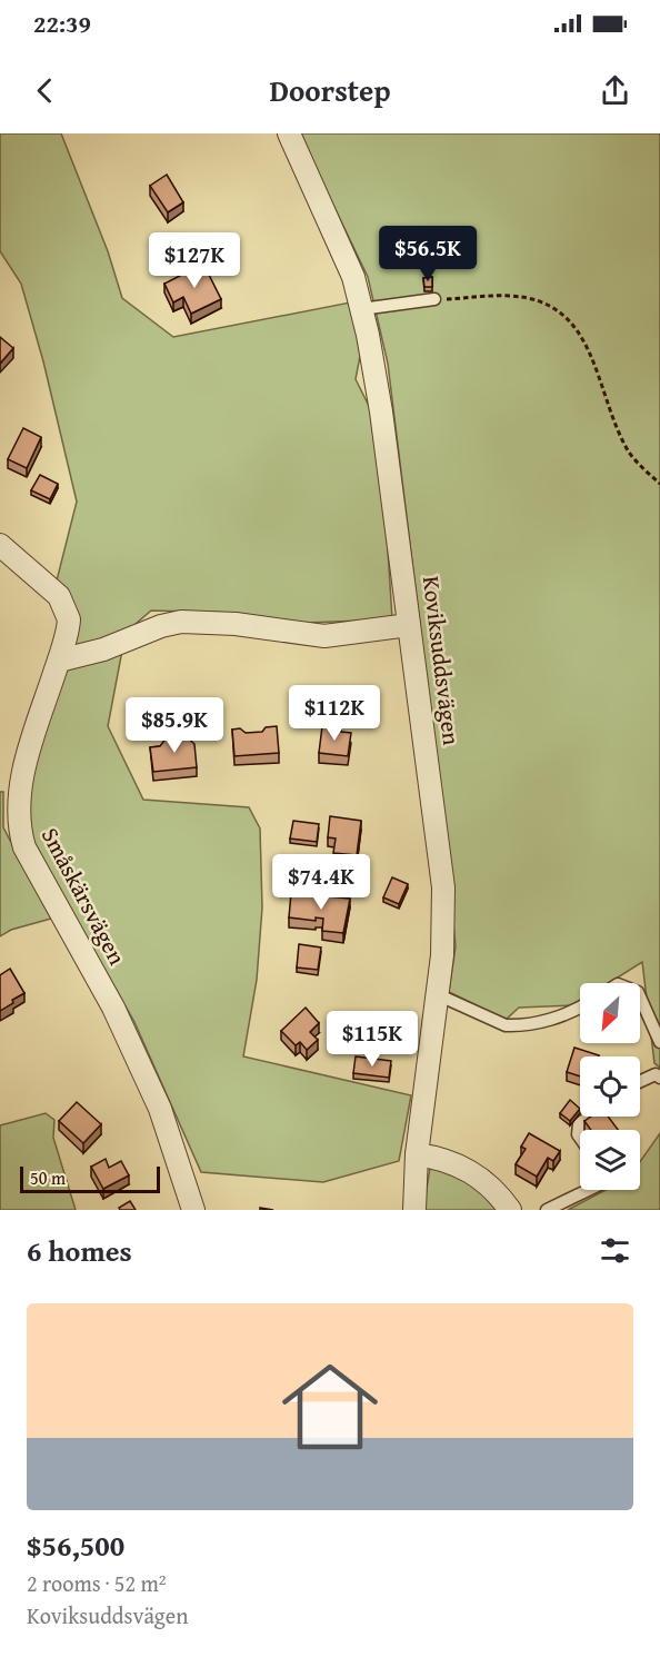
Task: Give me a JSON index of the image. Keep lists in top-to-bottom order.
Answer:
{
  "streets": {
    "street": ["Koviksuddsvägen", "Småskärsvägen"]
  },
  "scale_bar": "50 m",
  "north": "bottom left",
  "page": {
    "status": "22:39",
    "header": "Doorstep",
    "price": [
      "$56.5K",
      "$127K",
      "$112K",
      "$85.9K",
      "$74.4K",
      "$115K"
    ],
    "scale": "50 m",
    "heading": "6 homes",
    "list": [
      {
        "name": "$56,500",
        "note": "2 rooms · 52 m² · Koviksuddsvägen"
      }
    ]
  }
}
